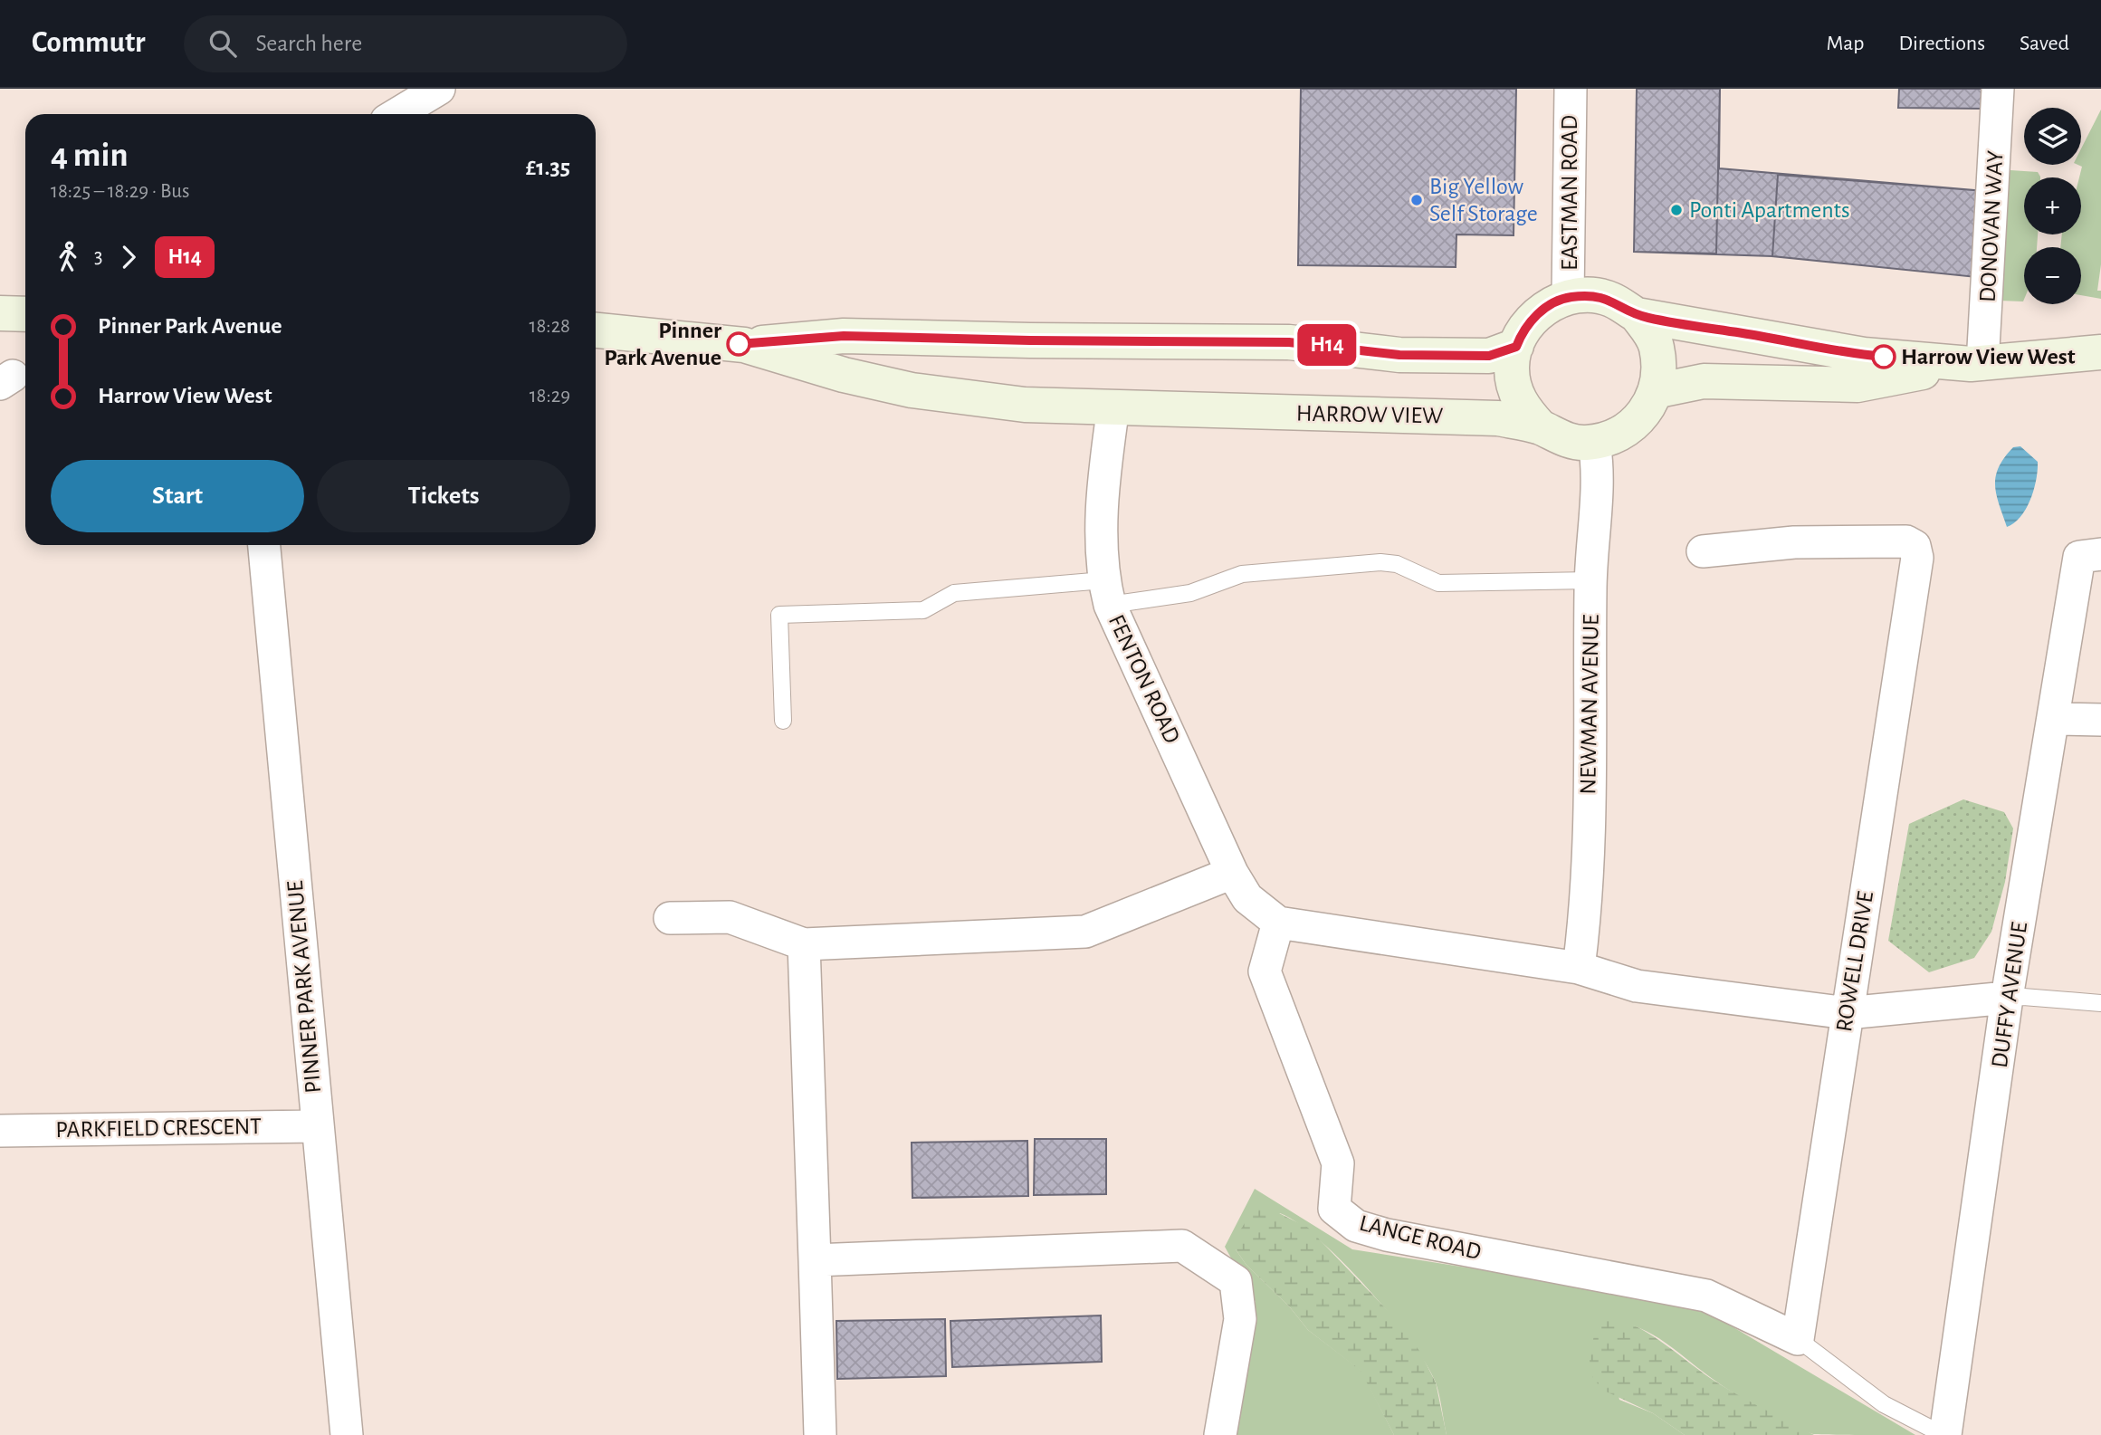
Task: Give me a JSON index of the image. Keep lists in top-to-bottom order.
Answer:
{
  "streets": {
    "street": [
      "EASTMAN ROAD",
      "DONOVAN WAY",
      "HARROW VIEW",
      "FENTON ROAD",
      "NEWMAN AVENUE",
      "ROWELL DRIVE",
      "PINNER PARK AVENUE",
      "DUFFY AVENUE",
      "PARKFIELD CRESCENT",
      "LANGE ROAD"
    ]
  },
  "crossings": [
    ["EASTMAN ROAD", "HARROW VIEW"],
    ["EASTMAN ROAD", "NEWMAN AVENUE"],
    ["HARROW VIEW", "FENTON ROAD"],
    ["HARROW VIEW", "NEWMAN AVENUE"],
    ["FENTON ROAD", "LANGE ROAD"],
    ["ROWELL DRIVE", "LANGE ROAD"],
    ["PINNER PARK AVENUE", "PARKFIELD CRESCENT"]
  ],
  "places": [
    "Big Yellow Self Storage",
    "Ponti Apartments",
    "Pinner Park Avenue",
    "Harrow View West"
  ],
  "lines": ["bus line H14"],
  "page": {
    "header": "Commutr",
    "search": "Search here",
    "nav": ["Map", "Directions", "Saved"],
    "on_map": "H14",
    "map_buttons": ["+", "−"],
    "heading": ["4 min", "18:25 – 18:29 · Bus", "£1.35"],
    "legs": ["3", "H14"],
    "list": [
      {
        "name": "Pinner Park Avenue",
        "value": "18:28"
      },
      {
        "name": "Harrow View West",
        "value": "18:29"
      }
    ],
    "buttons": ["Start", "Tickets"]
  }
}
